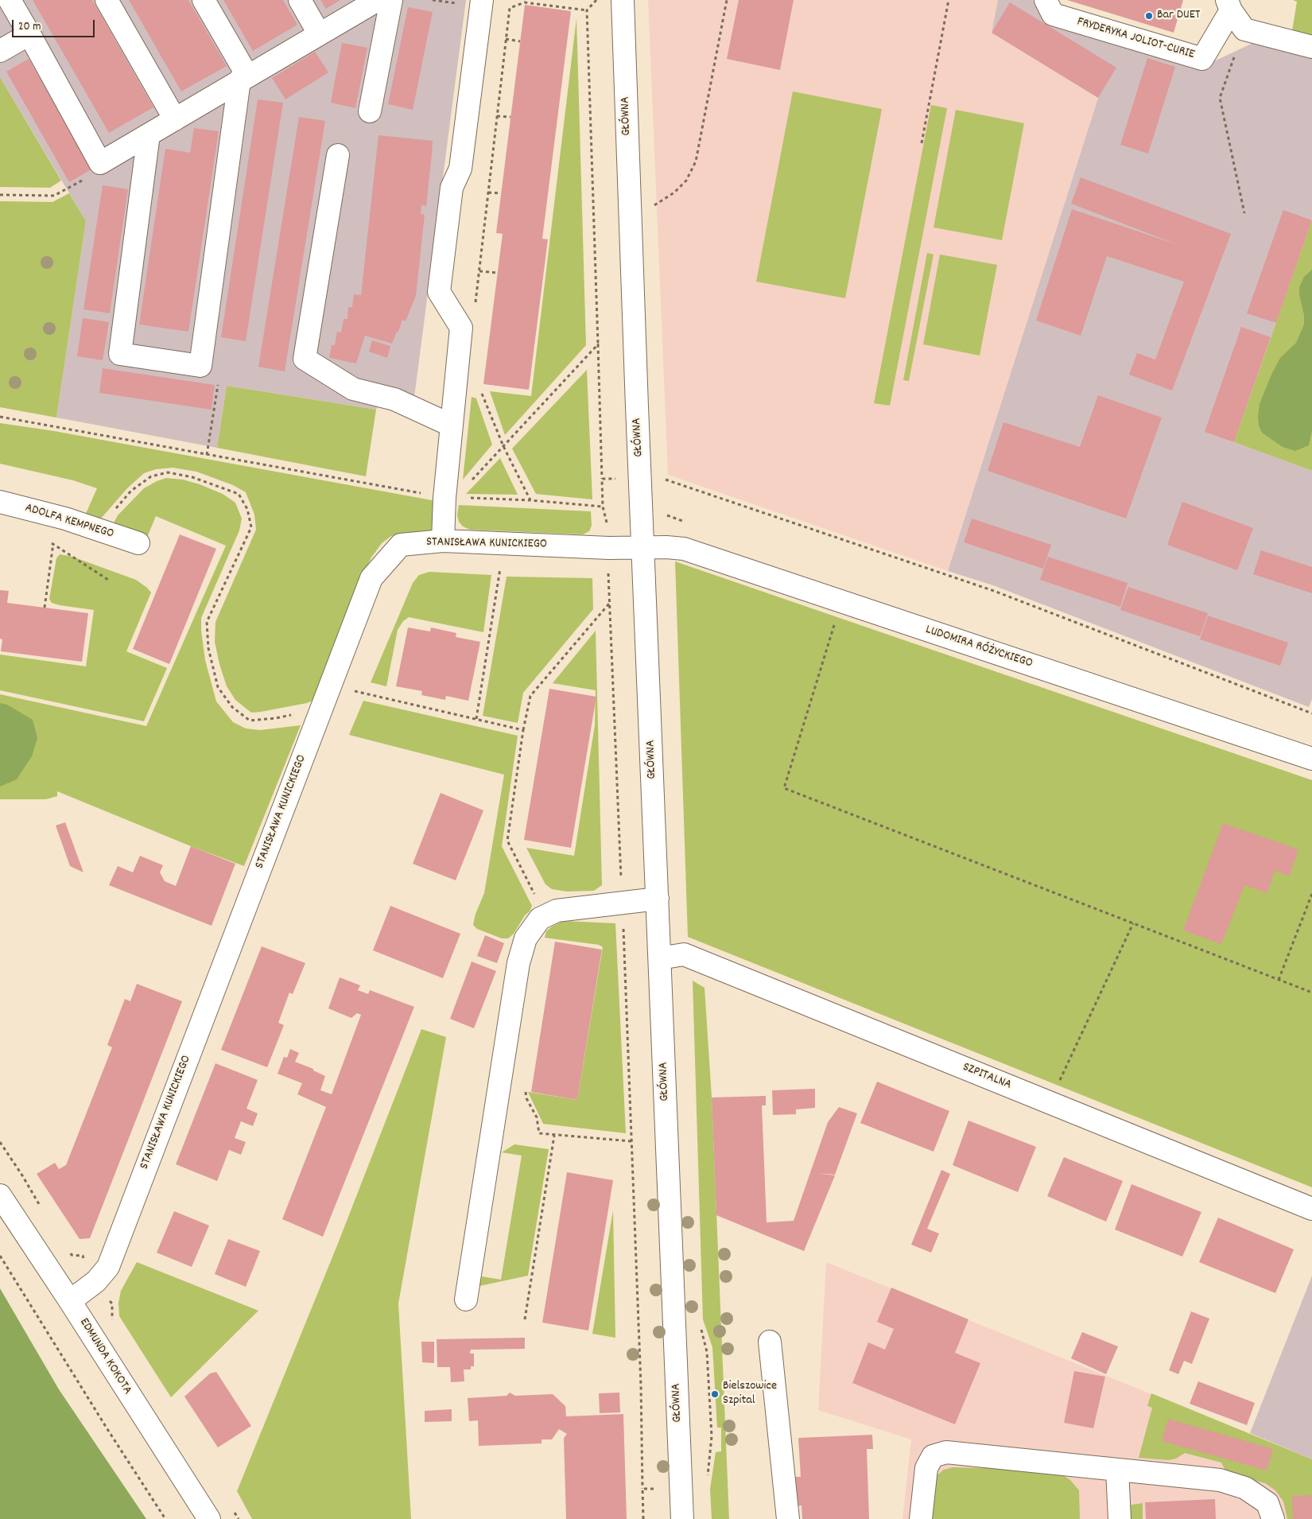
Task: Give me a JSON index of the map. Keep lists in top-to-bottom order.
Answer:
{
  "streets": {
    "street": [
      "FRYDERYKA JOLIOT-CURIE",
      "GŁÓWNA",
      "ADOLFA KEMPNEGO",
      "STANISŁAWA KUNICKIEGO",
      "LUDOMIRA RÓŻYCKIEGO",
      "SZPITALNA",
      "EDMUNDA KOKOTA"
    ]
  },
  "crossings": [
    ["GŁÓWNA", "STANISŁAWA KUNICKIEGO"],
    ["GŁÓWNA", "LUDOMIRA RÓŻYCKIEGO"],
    ["GŁÓWNA", "SZPITALNA"],
    ["STANISŁAWA KUNICKIEGO", "LUDOMIRA RÓŻYCKIEGO"],
    ["STANISŁAWA KUNICKIEGO", "EDMUNDA KOKOTA"]
  ],
  "places": ["Bar DUET", "Bielszowice Szpital"],
  "scale_bar": "20 m"
}
